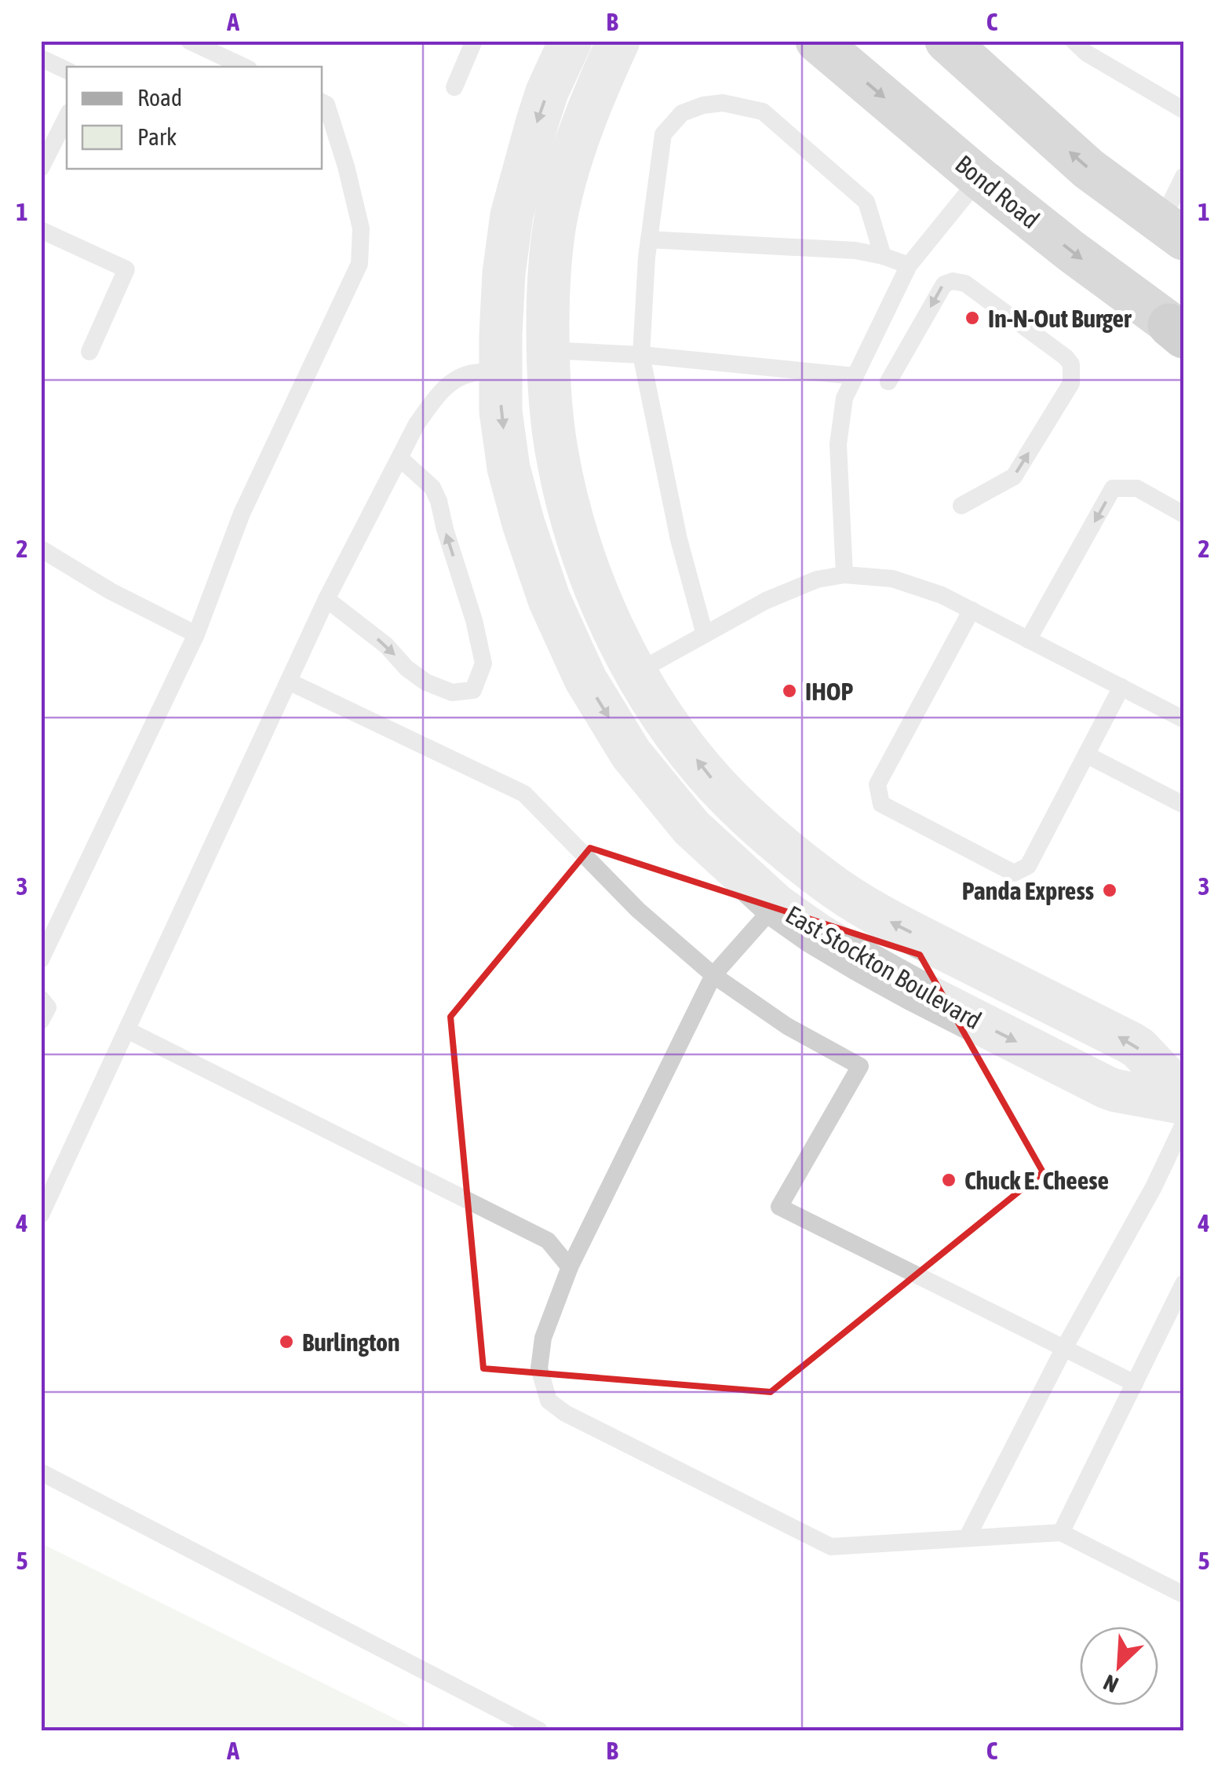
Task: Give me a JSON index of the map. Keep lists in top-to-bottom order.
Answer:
{
  "streets": {
    "main road": ["Bond Road"],
    "street": ["East Stockton Boulevard"]
  },
  "places": [
    "In-N-Out Burger",
    "IHOP",
    "Panda Express",
    "Chuck E. Cheese",
    "Burlington"
  ],
  "legend": ["Road", "Park"],
  "north": "bottom left",
  "grid": {
    "columns": ["A", "B", "C"],
    "rows": [
      "1",
      "2",
      "3",
      "4",
      "5"
    ]
  }
}
